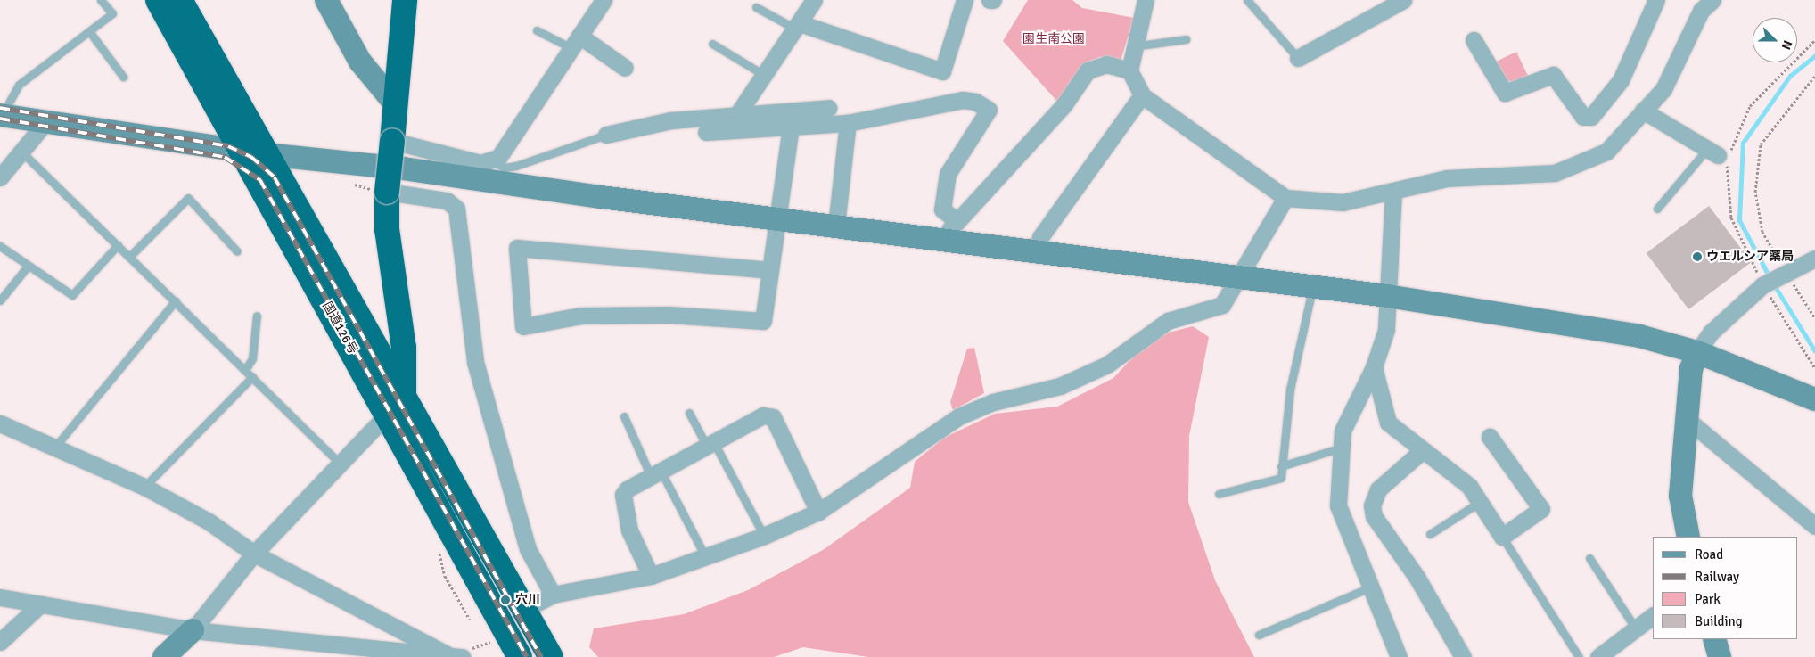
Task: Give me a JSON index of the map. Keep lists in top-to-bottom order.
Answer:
{
  "streets": {
    "highway": ["国道126号"]
  },
  "parks": ["園生南公園"],
  "places": ["ウエルシア薬局", "穴川"],
  "legend": [
    "Road",
    "Railway",
    "Park",
    "Building"
  ],
  "north": "right"
}
